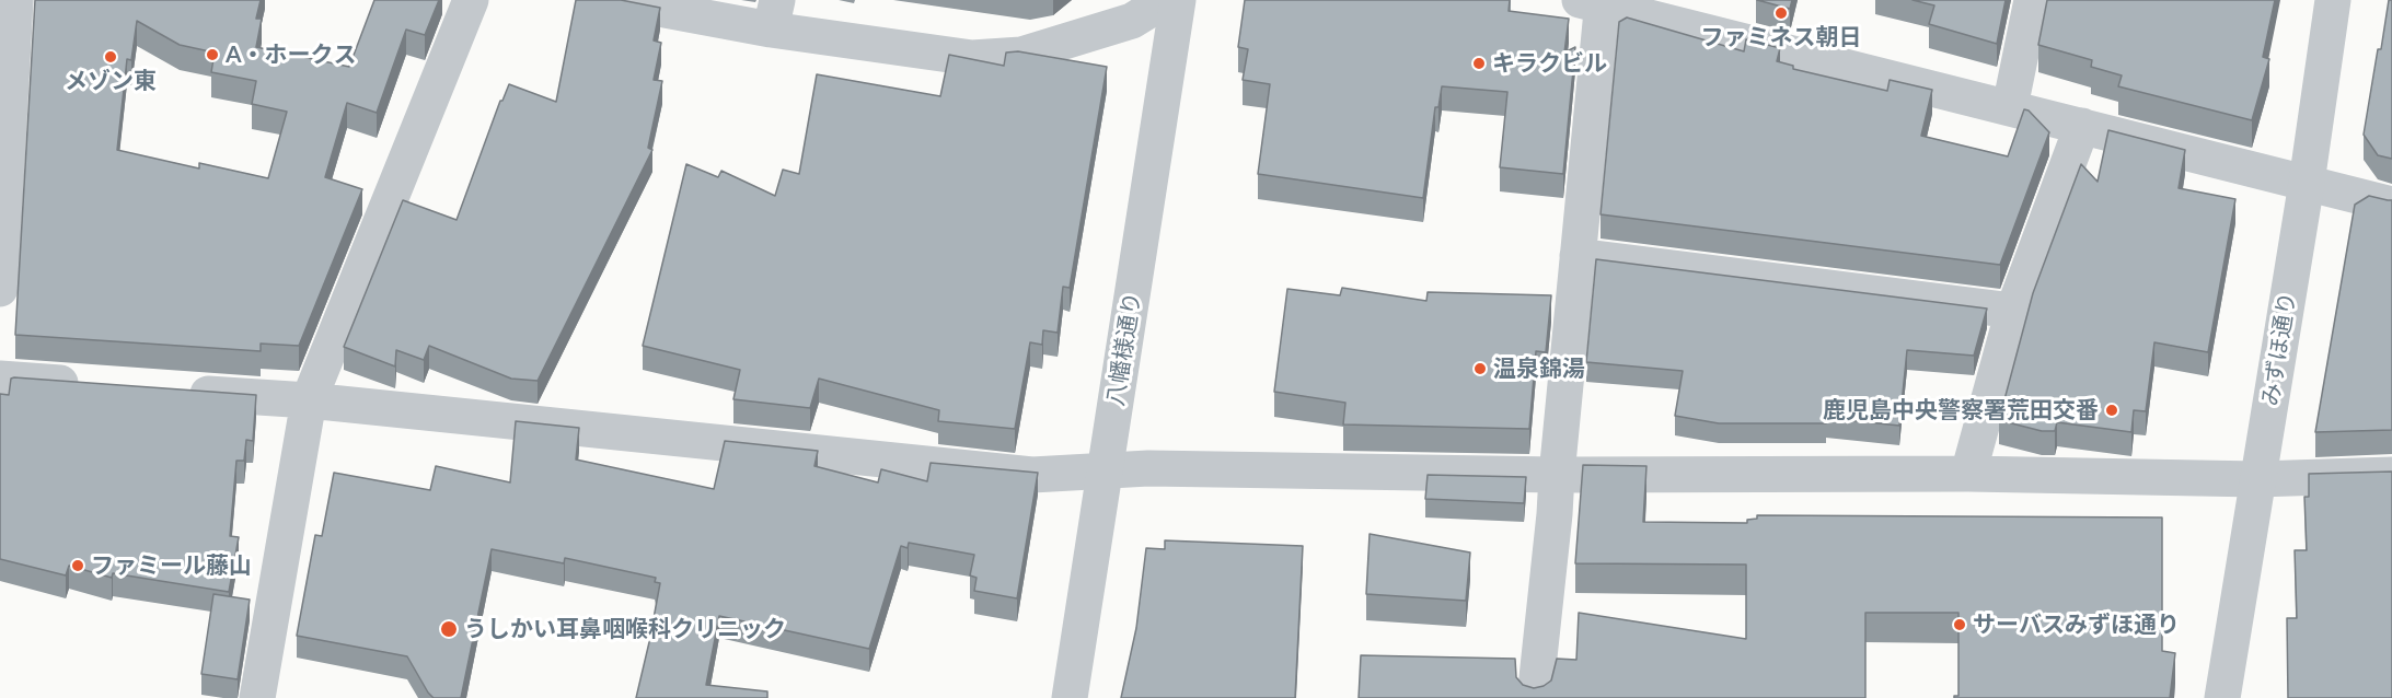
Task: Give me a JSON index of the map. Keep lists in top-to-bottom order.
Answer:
{
  "streets": {
    "street": ["八幡様通り", "みずほ通り"]
  },
  "places": [
    "ファミネス朝日",
    "A・ホークス",
    "メゾン東",
    "キラクビル",
    "温泉錦湯",
    "鹿児島中央警察署荒田交番",
    "ファミール藤山",
    "サーバスみずほ通り",
    "うしかい耳鼻咽喉科クリニック"
  ]
}
